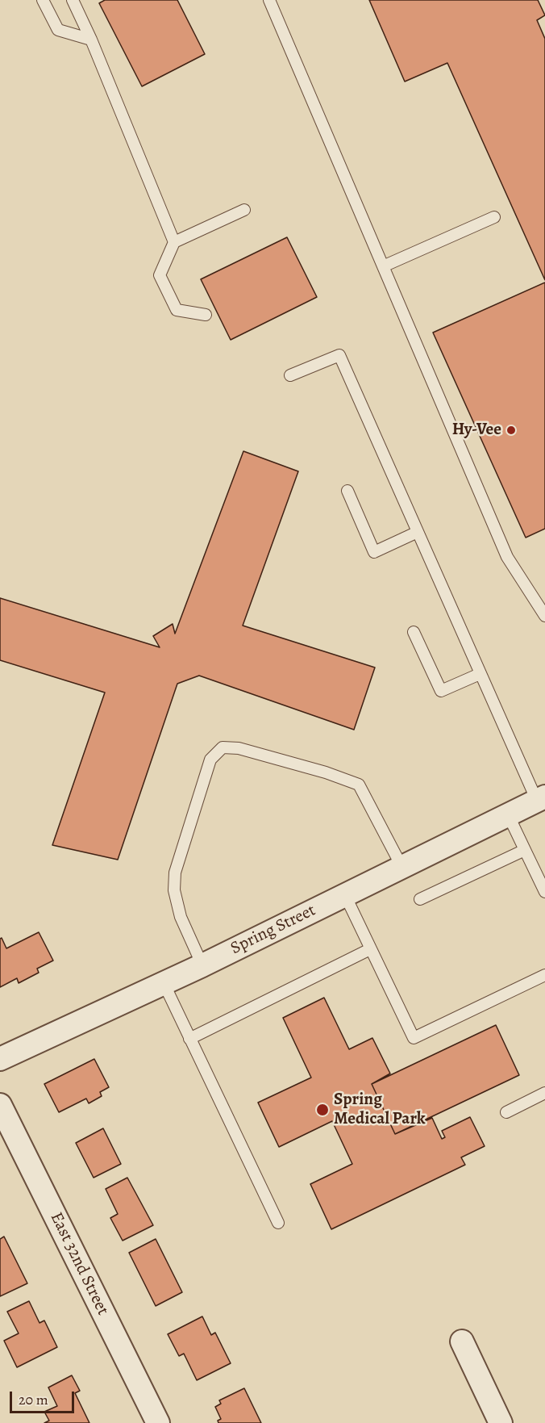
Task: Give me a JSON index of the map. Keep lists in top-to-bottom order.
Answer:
{
  "streets": {
    "street": ["Spring Street", "East 32nd Street"]
  },
  "places": ["Hy-Vee", "Spring Medical Park"],
  "scale_bar": "20 m"
}
